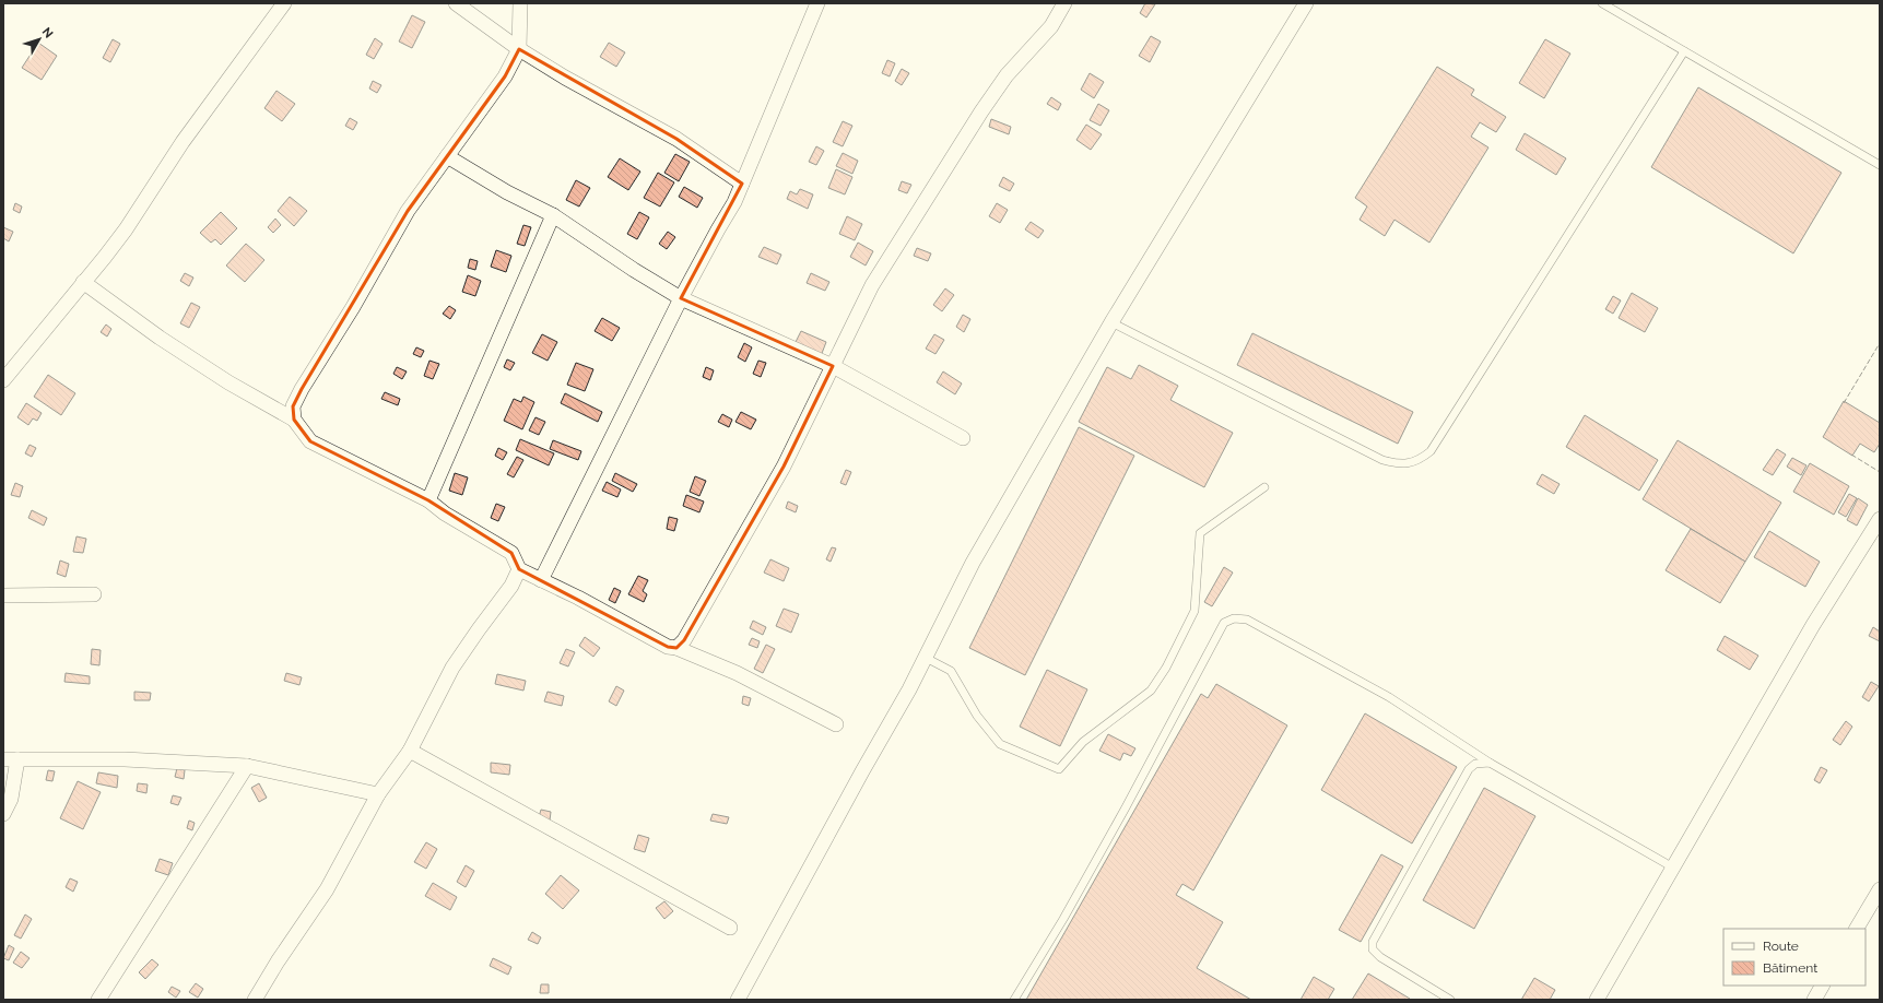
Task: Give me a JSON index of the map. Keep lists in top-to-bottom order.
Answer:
{
  "legend": ["Route", "Bâtiment"],
  "north": "top right"
}
